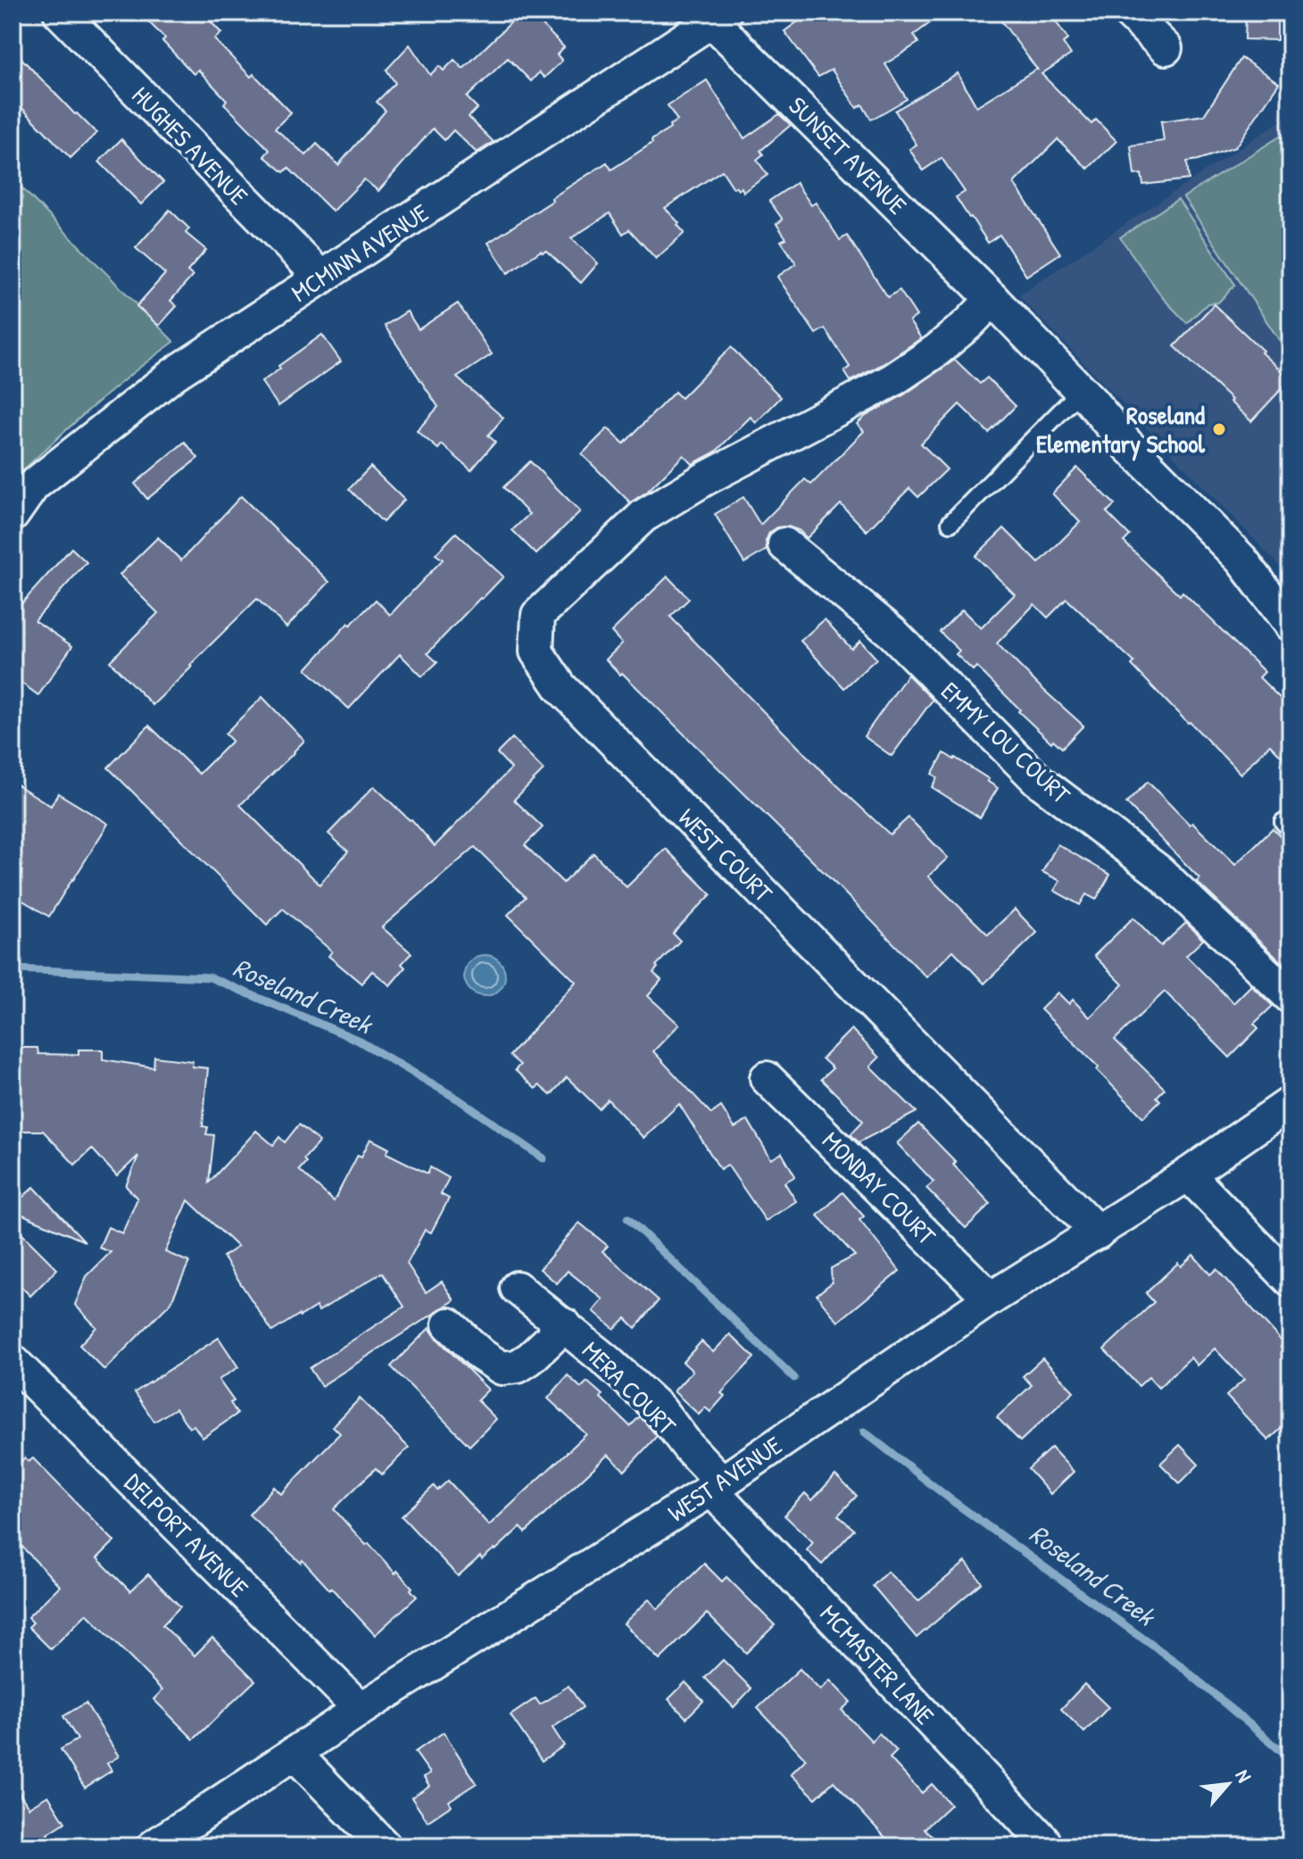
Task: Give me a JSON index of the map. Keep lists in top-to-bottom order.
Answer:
{
  "streets": {
    "street": [
      "HUGHES AVENUE",
      "SUNSET AVENUE",
      "MCMINN AVENUE",
      "EMMY LOU COURT",
      "WEST COURT",
      "MONDAY COURT",
      "MERA COURT",
      "WEST AVENUE",
      "DELPORT AVENUE",
      "MCMASTER LANE"
    ]
  },
  "crossings": [
    ["HUGHES AVENUE", "MCMINN AVENUE"],
    ["SUNSET AVENUE", "MCMINN AVENUE"],
    ["SUNSET AVENUE", "WEST COURT"],
    ["WEST COURT", "WEST AVENUE"],
    ["MONDAY COURT", "WEST AVENUE"],
    ["MERA COURT", "WEST AVENUE"],
    ["MERA COURT", "MCMASTER LANE"],
    ["WEST AVENUE", "DELPORT AVENUE"],
    ["WEST AVENUE", "MCMASTER LANE"]
  ],
  "water": ["Roseland Creek"],
  "places": ["Roseland Elementary School"],
  "north": "top right"
}
